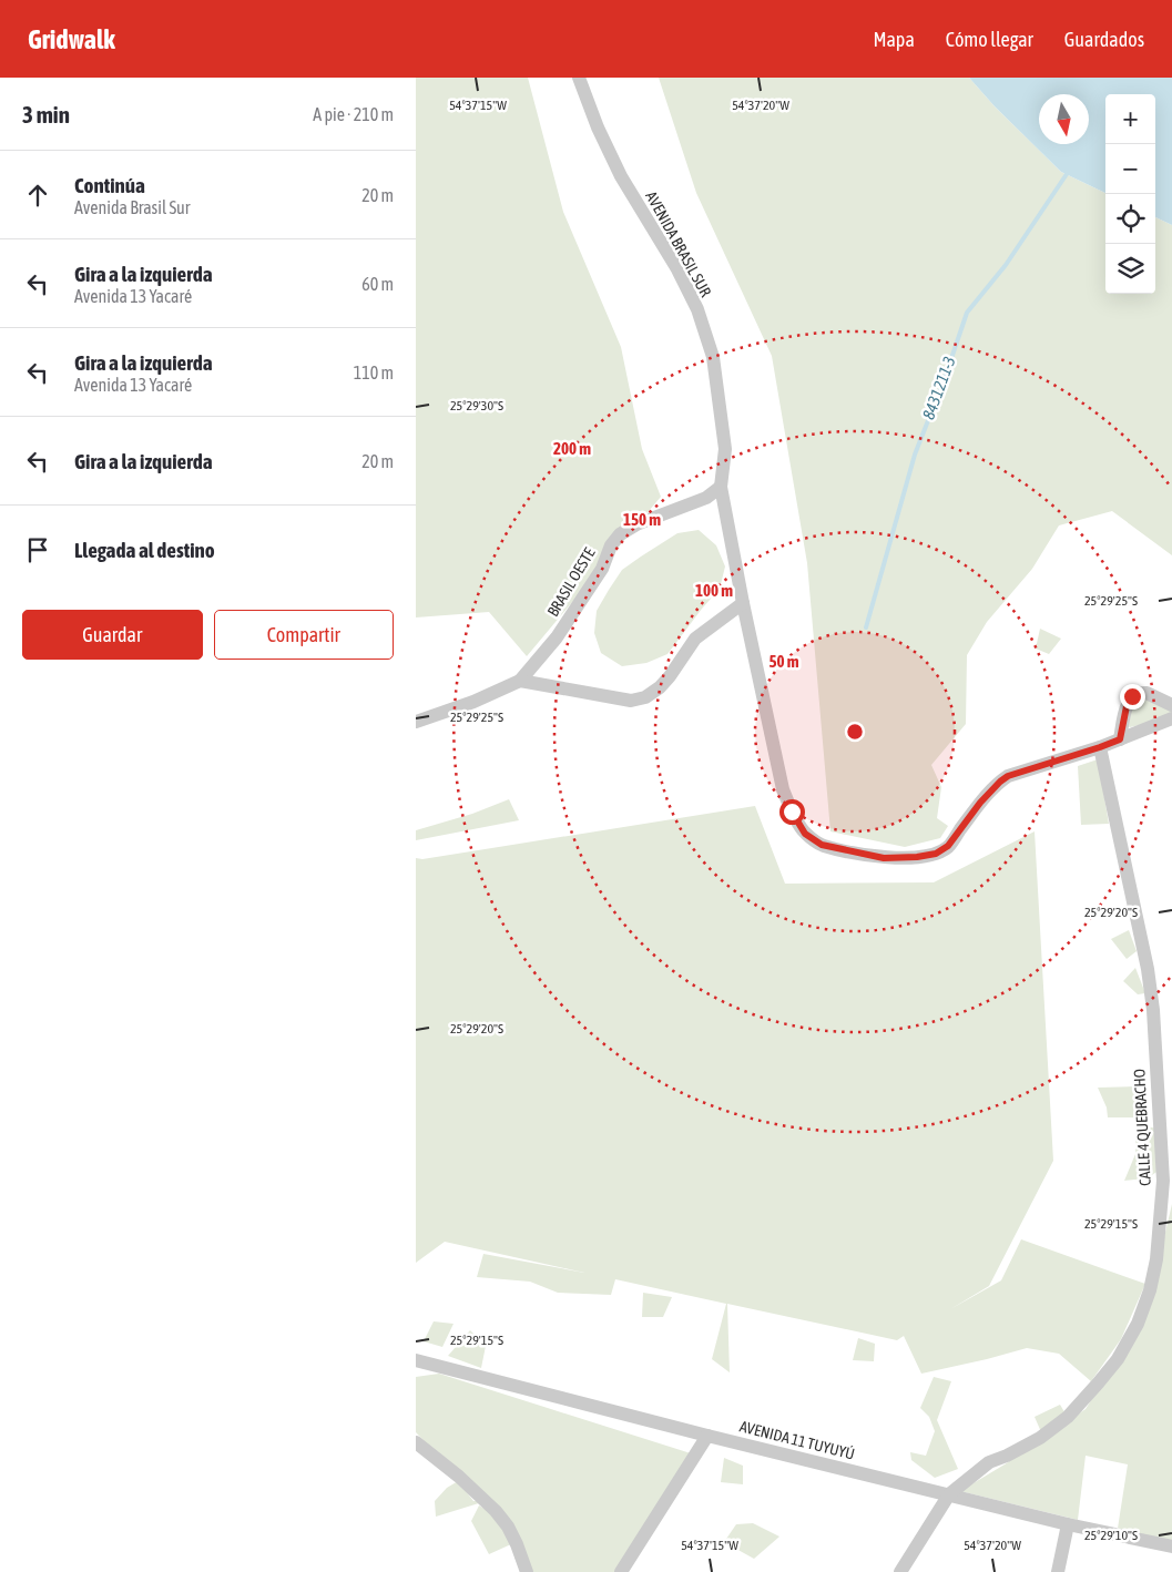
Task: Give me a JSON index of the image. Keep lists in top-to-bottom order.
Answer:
{
  "streets": {
    "street": [
      "AVENIDA BRASIL SUR",
      "BRASIL OESTE",
      "CALLE 4 QUEBRACHO",
      "AVENIDA 11 TUYUYÚ"
    ]
  },
  "crossings": [
    ["AVENIDA BRASIL SUR", "BRASIL OESTE"],
    ["AVENIDA BRASIL SUR", "CALLE 4 QUEBRACHO"],
    ["CALLE 4 QUEBRACHO", "AVENIDA 11 TUYUYÚ"]
  ],
  "water": ["8431211-3"],
  "north": "bottom",
  "page": {
    "header": "Gridwalk",
    "nav": ["Mapa", "Cómo llegar", "Guardados"],
    "heading": ["3 min", "A pie · 210 m"],
    "map_buttons": ["+", "−"],
    "list": [
      ["Continúa", "Avenida Brasil Sur", "20 m"],
      ["Gira a la izquierda", "Avenida 13 Yacaré", "60 m"],
      ["Gira a la izquierda", "Avenida 13 Yacaré", "110 m"],
      ["Gira a la izquierda", "20 m"],
      "Llegada al destino"
    ],
    "buttons": ["Guardar", "Compartir"]
  },
  "coordinates": [
    "54°37'15\"W",
    "54°37'20\"W",
    "25°29'30\"S",
    "25°29'25\"S",
    "25°29'20\"S",
    "25°29'15\"S",
    "25°29'10\"S"
  ],
  "rings": [
    "200 m",
    "150 m",
    "100 m",
    "50 m"
  ]
}
